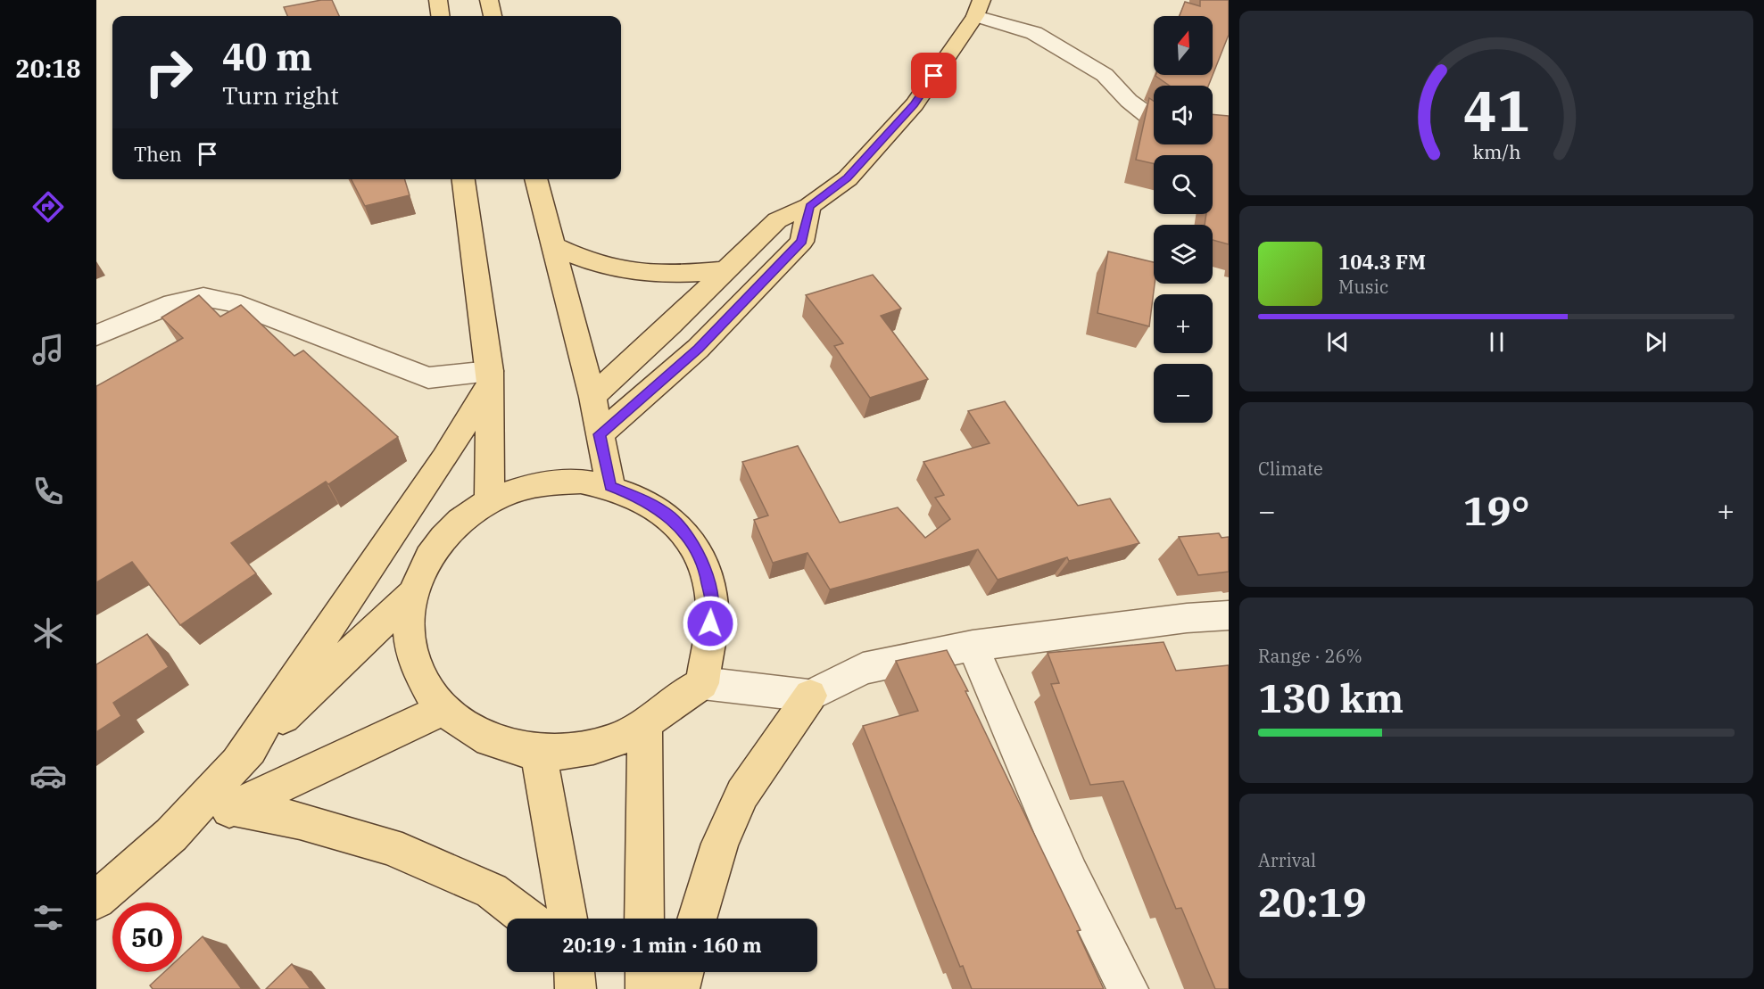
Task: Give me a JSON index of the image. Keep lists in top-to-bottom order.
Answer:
{
  "north": "top",
  "page": {
    "tabs": "20:18",
    "map_buttons": ["+", "−"],
    "turn": ["40 m", "Turn right"],
    "then": "Then",
    "song": ["104.3 FM", "Music"],
    "tile": [
      "Climate",
      ["Range · 26%", "130 km"],
      ["Arrival", "20:19"]
    ],
    "heat": ["−", "19°", "+"],
    "limit": "50",
    "trip": "20:19 · 1 min · 160 m",
    "gauge": ["41", "km/h"]
  }
}
